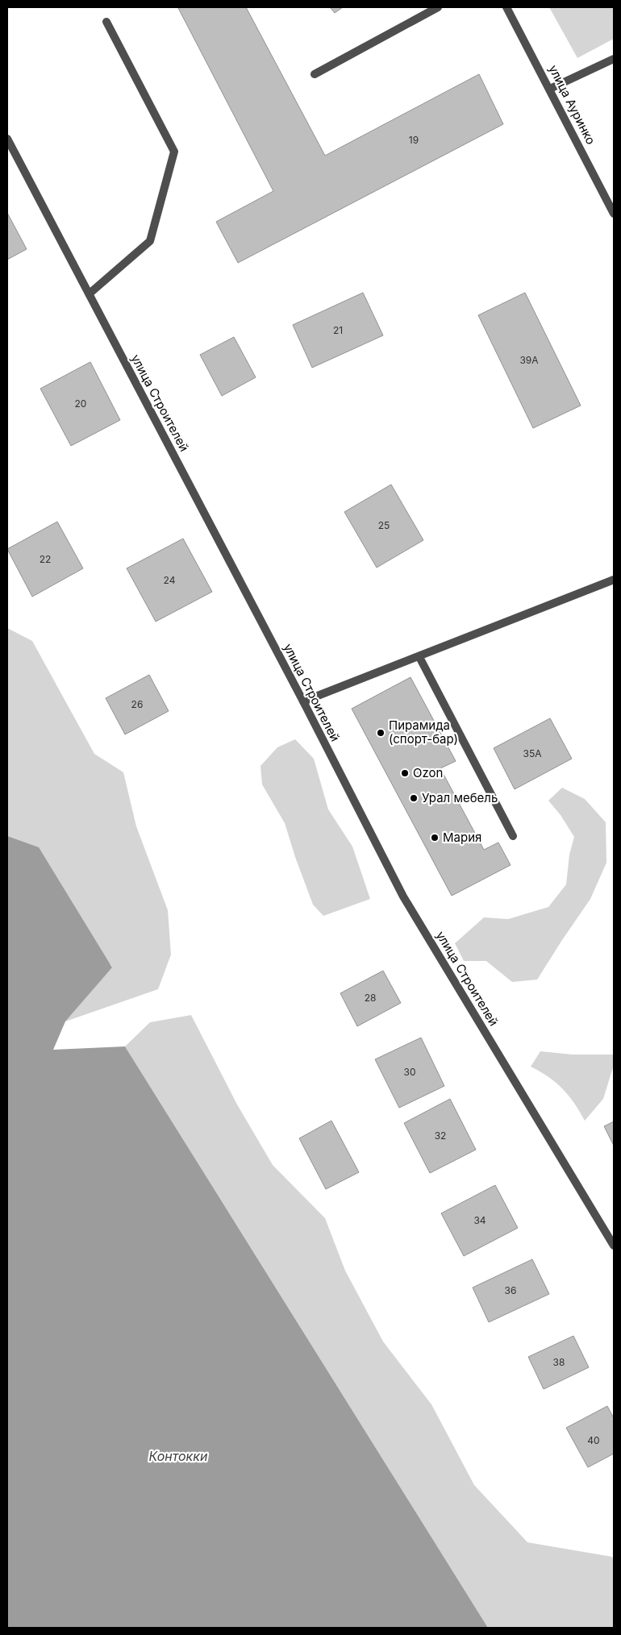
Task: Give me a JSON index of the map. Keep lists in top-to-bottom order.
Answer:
{
  "streets": {
    "street": ["улица Ауринко", "улица Строителей"]
  },
  "water": ["Контокки"],
  "places": [
    "Пирамида (спорт-бар)",
    "Ozon",
    "Урал мебель",
    "Мария"
  ],
  "house_numbers": [
    "19",
    "21",
    "39А",
    "20",
    "25",
    "22",
    "24",
    "26",
    "35А",
    "28",
    "30",
    "32",
    "34",
    "36",
    "38",
    "40"
  ]
}
